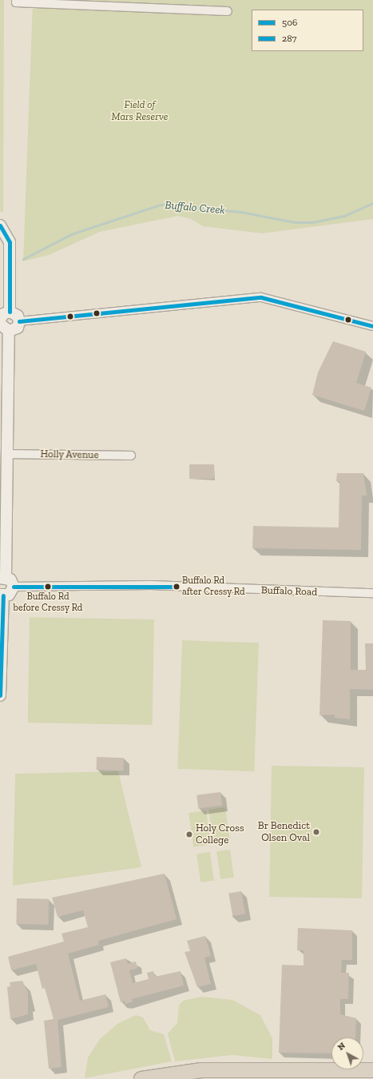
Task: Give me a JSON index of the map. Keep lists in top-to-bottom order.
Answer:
{
  "streets": {
    "street": ["Holly Avenue", "Buffalo Road"]
  },
  "water": ["Buffalo Creek"],
  "parks": ["Field of Mars Reserve"],
  "places": [
    "Buffalo Rd before Cressy Rd",
    "Buffalo Rd after Cressy Rd",
    "Br Benedict Olsen Oval",
    "Holy Cross College"
  ],
  "lines": ["transit line 506", "transit line 287"],
  "legend": ["506", "287"],
  "north": "top left"
}
